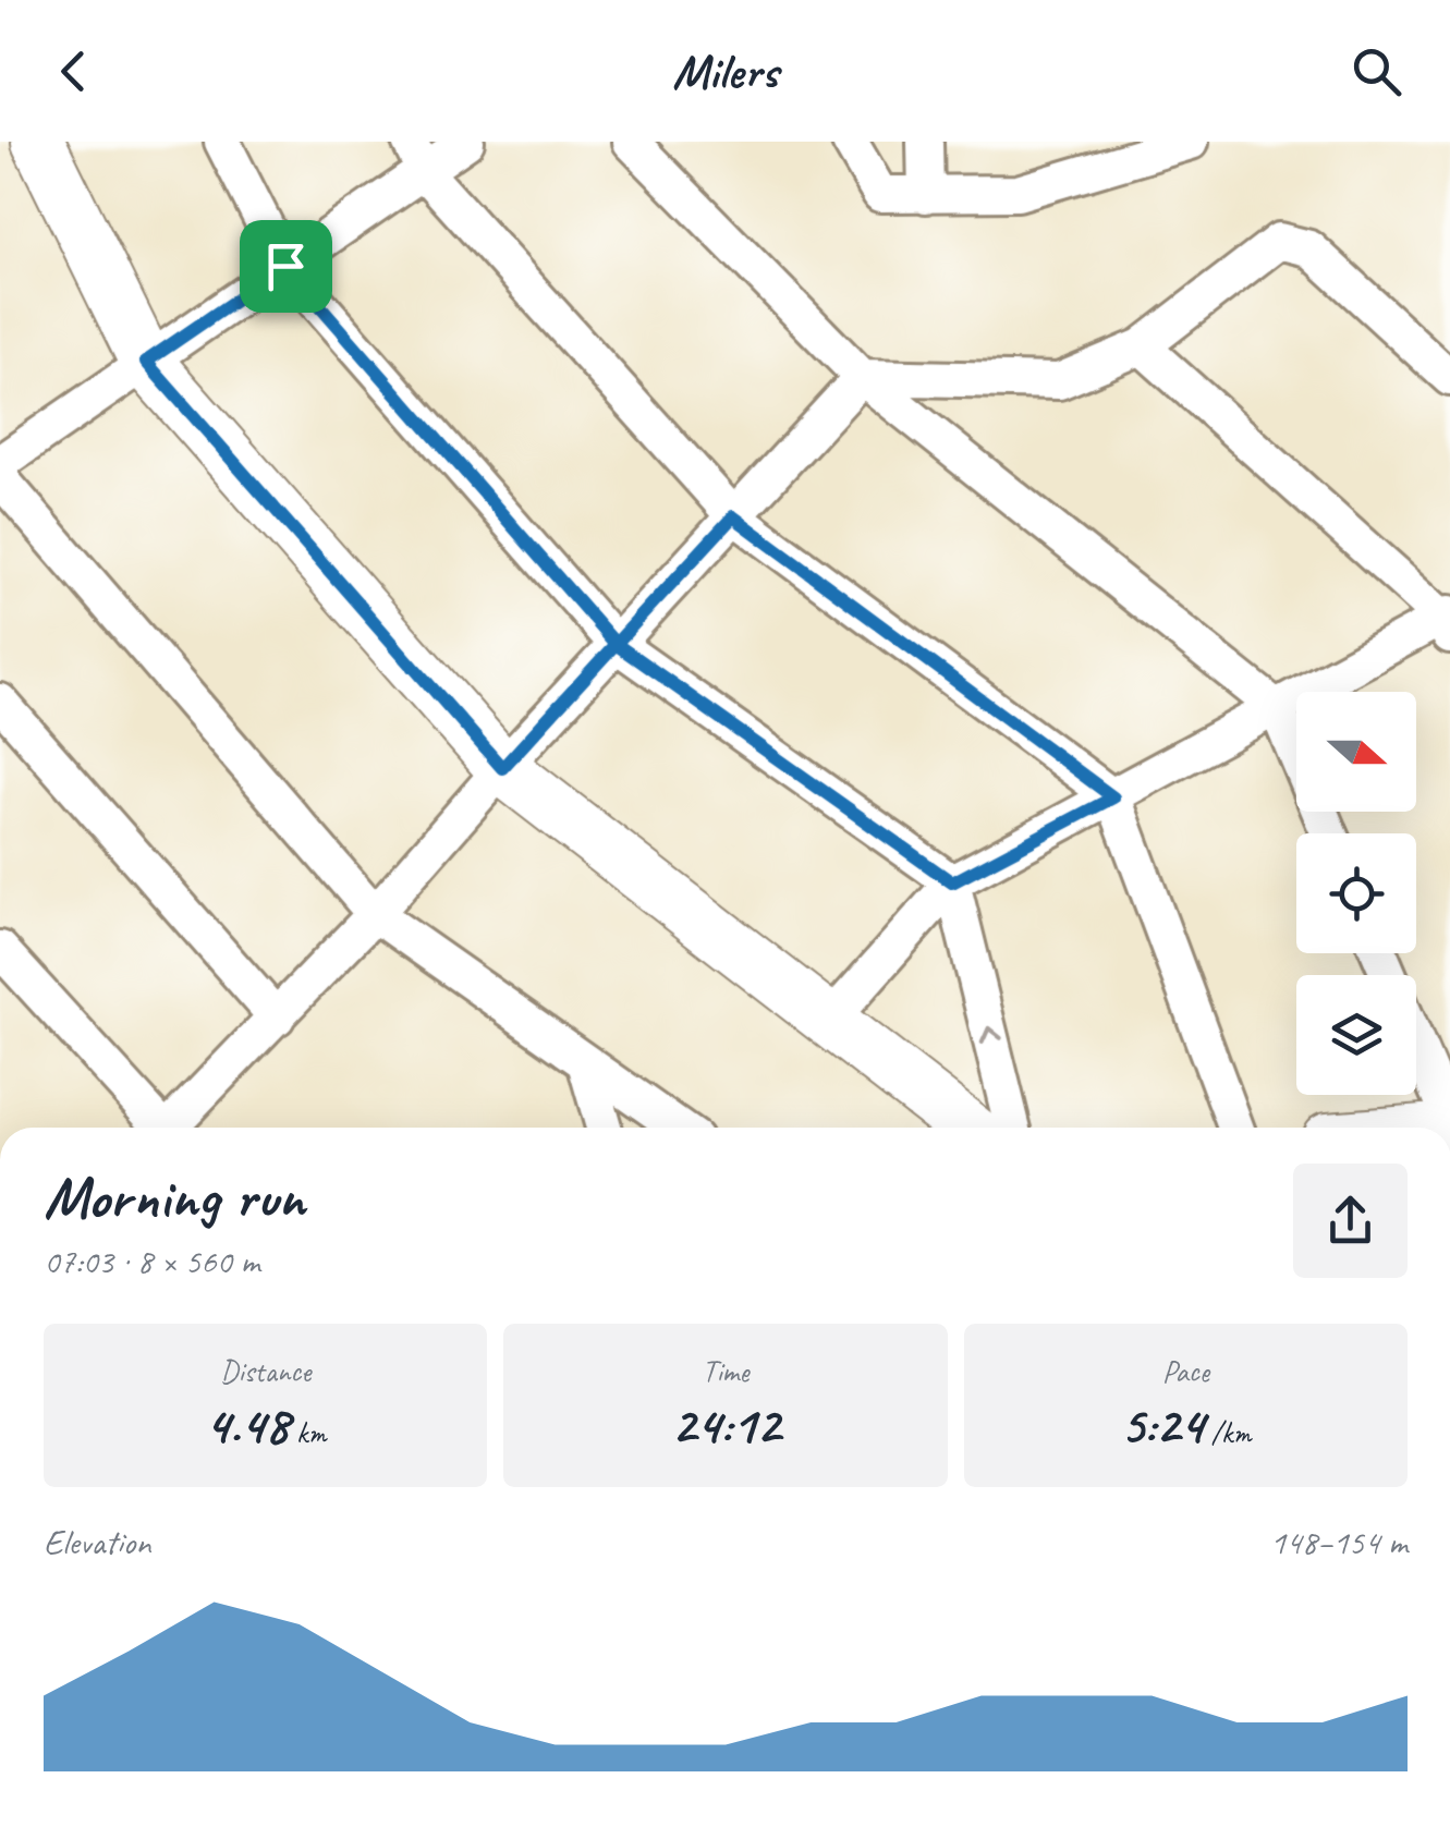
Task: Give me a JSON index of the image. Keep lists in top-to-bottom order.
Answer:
{
  "north": "right",
  "page": {
    "header": "Milers",
    "heading": ["Morning run", "07:03 · 8 × 560 m"],
    "stats": [
      ["Distance", "4.48 km"],
      ["Time", "24:12"],
      ["Pace", "5:24 /km"]
    ],
    "chart": ["Elevation", "148–154 m"]
  }
}
